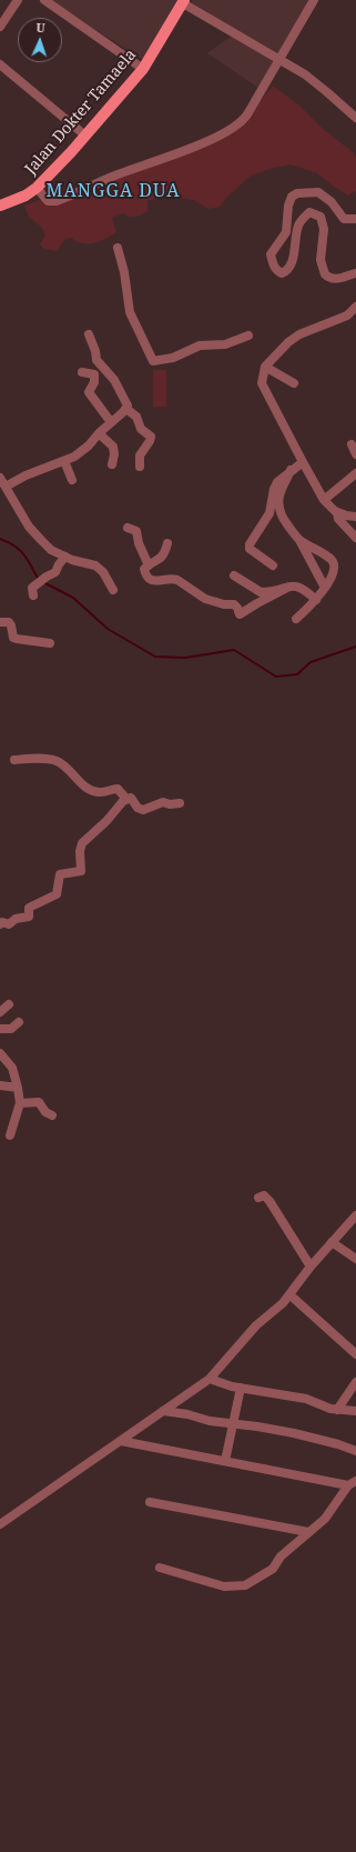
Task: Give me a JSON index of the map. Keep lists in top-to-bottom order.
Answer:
{
  "streets": {
    "main road": ["Jalan Dokter Tamaela"]
  },
  "districts": ["MANGGA DUA"],
  "north": "top"
}
